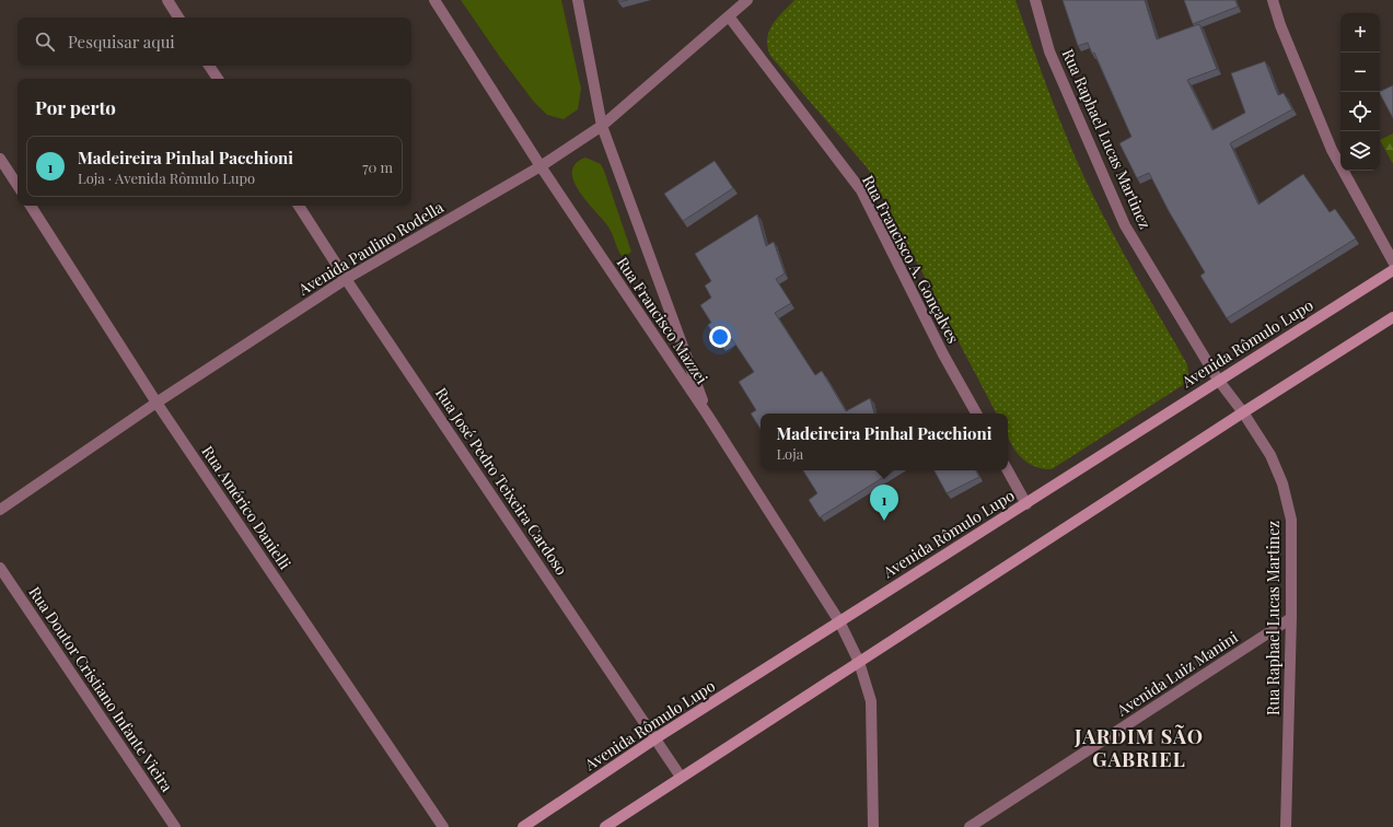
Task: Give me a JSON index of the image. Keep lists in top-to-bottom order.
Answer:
{
  "streets": {
    "street": [
      "Rua Raphael Lucas Martinez",
      "Avenida Paulino Rodella",
      "Rua Francisco A. Gonçalves",
      "Rua Francisco Mazzei",
      "Avenida Rômulo Lupo",
      "Rua José Pedro Teixeira Cardoso",
      "Rua Américo Danielli",
      "Avenida Luiz Manini",
      "Rua Doutor Cristiano Infante Vieira"
    ]
  },
  "crossings": [
    ["Rua Raphael Lucas Martinez", "Avenida Rômulo Lupo"],
    ["Rua Raphael Lucas Martinez", "Avenida Luiz Manini"],
    ["Avenida Paulino Rodella", "Rua Francisco A. Gonçalves"],
    ["Avenida Paulino Rodella", "Rua Francisco Mazzei"],
    ["Avenida Paulino Rodella", "Rua José Pedro Teixeira Cardoso"],
    ["Avenida Paulino Rodella", "Rua Américo Danielli"],
    ["Rua Francisco Mazzei", "Avenida Rômulo Lupo"],
    ["Avenida Rômulo Lupo", "Rua José Pedro Teixeira Cardoso"]
  ],
  "districts": ["JARDIM SÃO GABRIEL"],
  "page": {
    "map_buttons": ["+", "−"],
    "search": "Pesquisar aqui",
    "heading": "Por perto",
    "list": [
      {
        "mark": "1",
        "name": "Madeireira Pinhal Pacchioni",
        "note": "Loja · Avenida Rômulo Lupo",
        "value": "70 m"
      }
    ],
    "popup": ["Madeireira Pinhal Pacchioni", "Loja"],
    "pins": "1"
  }
}
